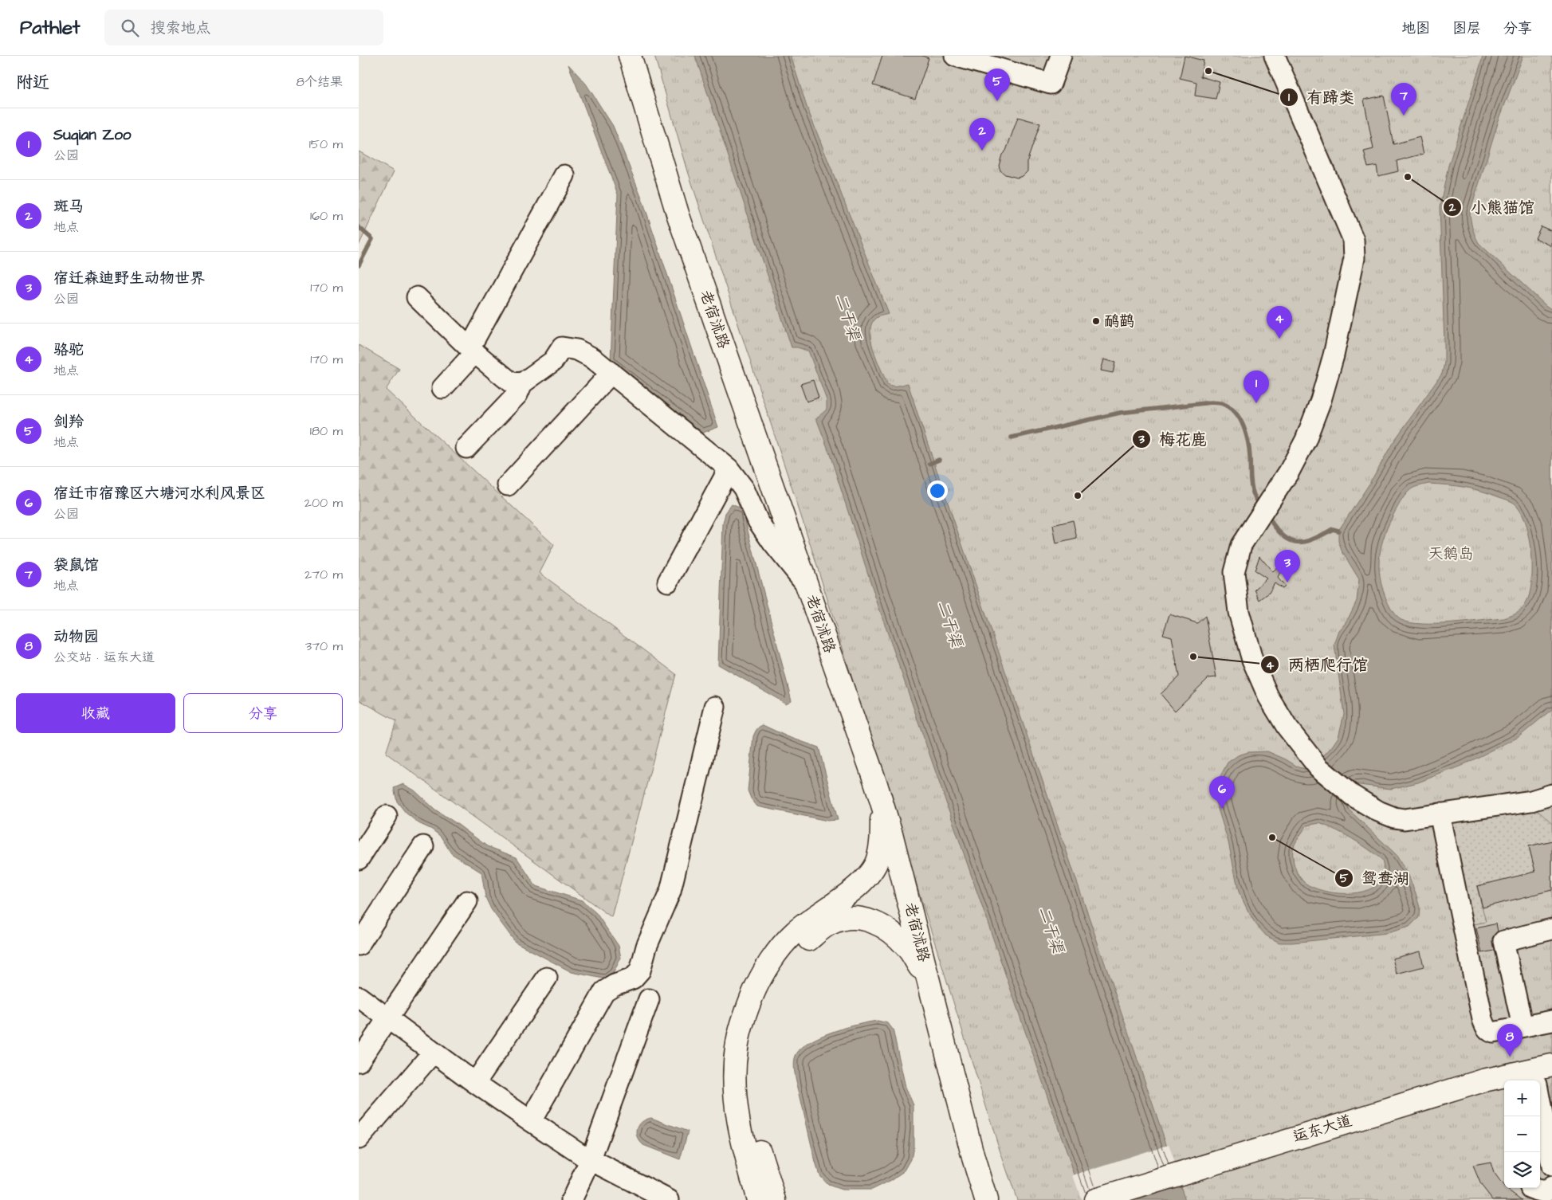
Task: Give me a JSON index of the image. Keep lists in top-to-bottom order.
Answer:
{
  "streets": {
    "main road": ["老宿沭路", "运东大道"]
  },
  "water": ["二干渠"],
  "parks": ["天鹅岛"],
  "places": [
    "有蹄类",
    "小熊猫馆",
    "鸸鹋",
    "梅花鹿",
    "两栖爬行馆",
    "鸳鸯湖"
  ],
  "page": {
    "header": "Pathlet",
    "search": "搜索地点",
    "nav": ["地图", "图层", "分享"],
    "heading": ["附近", "8个结果"],
    "pins": [
      "5",
      "7",
      "2",
      "4",
      "1",
      "3",
      "6",
      "8"
    ],
    "list": [
      {
        "mark": "1",
        "name": "Suqian Zoo",
        "note": "公园",
        "value": "150 m"
      },
      {
        "mark": "2",
        "name": "斑马",
        "note": "地点",
        "value": "160 m"
      },
      {
        "mark": "3",
        "name": "宿迁森迪野生动物世界",
        "note": "公园",
        "value": "170 m"
      },
      {
        "mark": "4",
        "name": "骆驼",
        "note": "地点",
        "value": "170 m"
      },
      {
        "mark": "5",
        "name": "剑羚",
        "note": "地点",
        "value": "180 m"
      },
      {
        "mark": "6",
        "name": "宿迁市宿豫区六塘河水利风景区",
        "note": "公园",
        "value": "200 m"
      },
      {
        "mark": "7",
        "name": "袋鼠馆",
        "note": "地点",
        "value": "270 m"
      },
      {
        "mark": "8",
        "name": "动物园",
        "note": "公交站 · 运东大道",
        "value": "370 m"
      }
    ],
    "buttons": ["收藏", "分享"],
    "map_buttons": ["+", "−"]
  }
}
